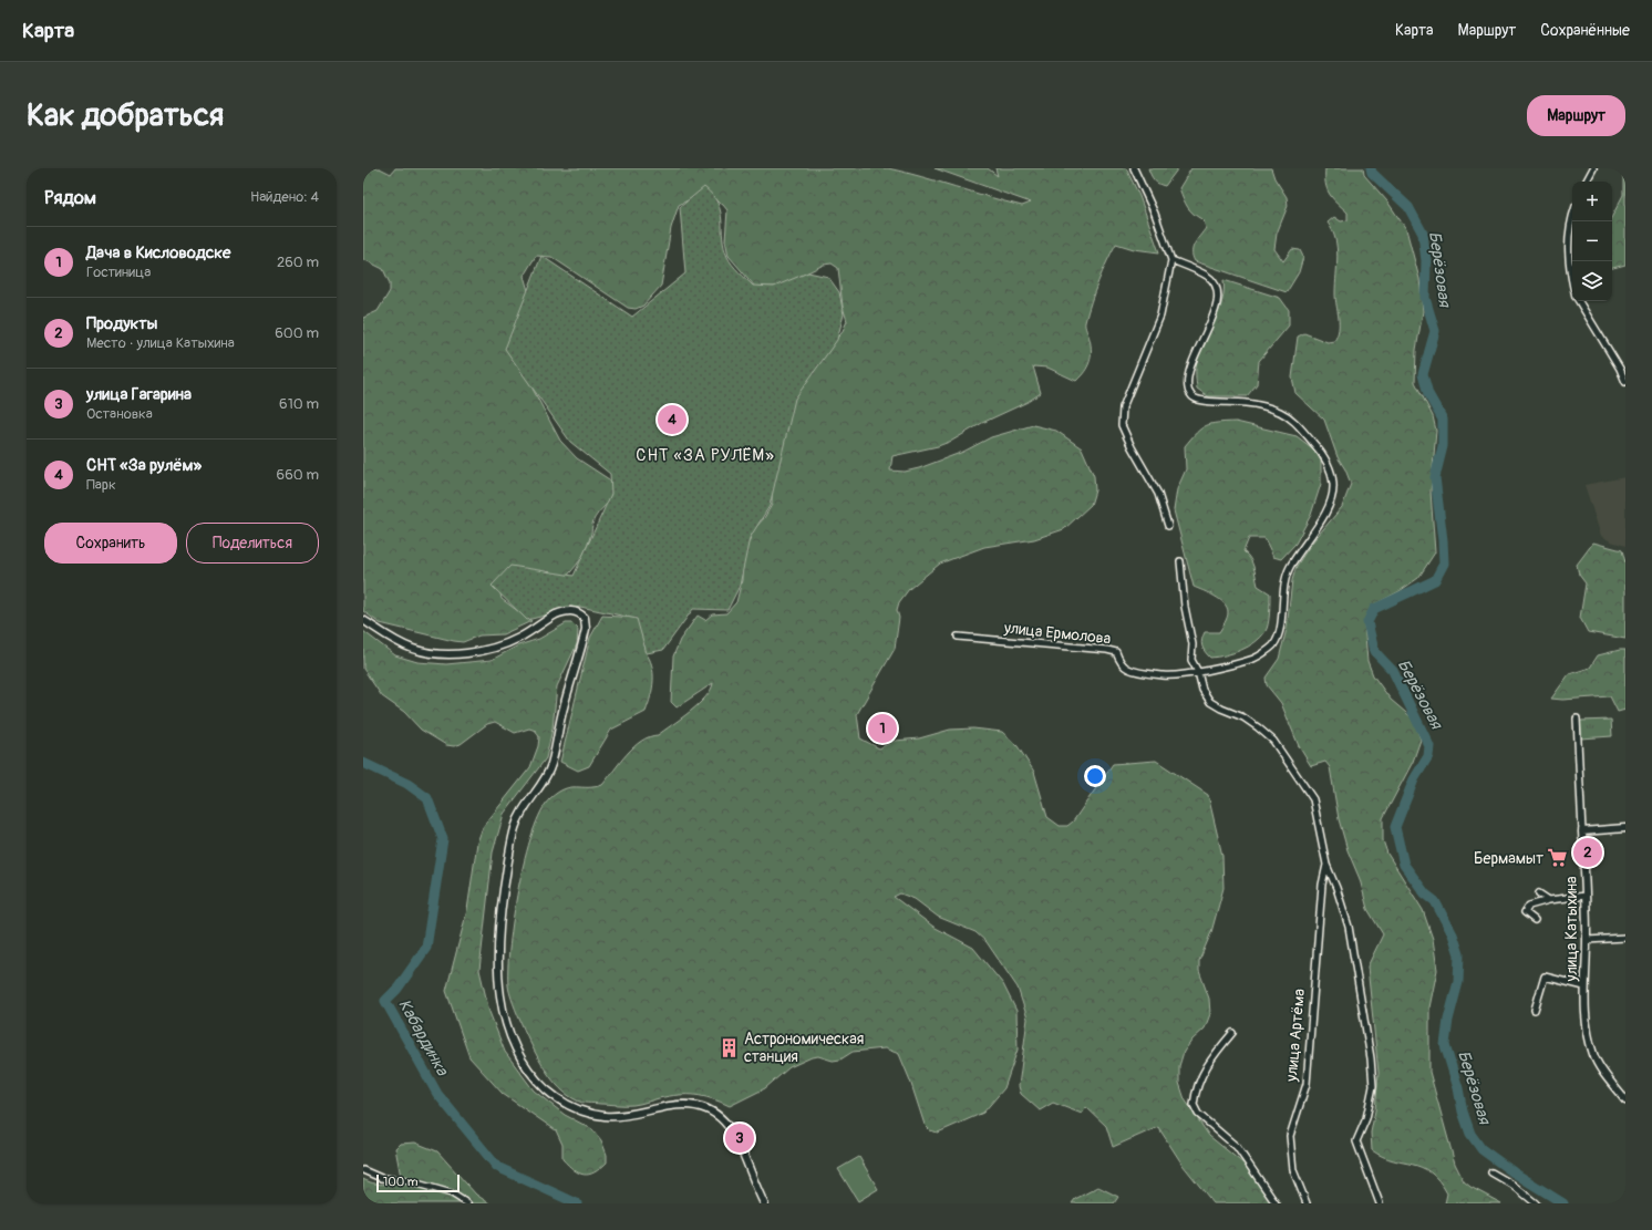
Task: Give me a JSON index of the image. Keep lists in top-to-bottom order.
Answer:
{
  "streets": {
    "street": ["улица Ермолова", "улица Катыхина", "улица Артёма"]
  },
  "districts": ["СНТ «ЗА РУЛЁМ»"],
  "water": ["Берёзовая", "Кабардинка"],
  "places": {
    "supermarket": ["Бермамыт"],
    "building": ["Астрономическая станция"]
  },
  "scale_bar": "100 m",
  "page": {
    "header": "Карта",
    "nav": ["Карта", "Маршрут", "Сохранённые"],
    "buttons": [
      "Маршрут",
      ["Сохранить", "Поделиться"]
    ],
    "title": "Как добраться",
    "heading": ["Рядом", "Найдено: 4"],
    "map_buttons": ["+", "−"],
    "list": [
      {
        "mark": "1",
        "name": "Дача в Кисловодске",
        "note": "Гостиница",
        "value": "260 m"
      },
      {
        "mark": "2",
        "name": "Продукты",
        "note": "Место · улица Катыхина",
        "value": "600 m"
      },
      {
        "mark": "3",
        "name": "улица Гагарина",
        "note": "Остановка",
        "value": "610 m"
      },
      {
        "mark": "4",
        "name": "СНТ «За рулём»",
        "note": "Парк",
        "value": "660 m"
      }
    ],
    "pins": [
      "4",
      "1",
      "2",
      "3"
    ],
    "scale": "100 m"
  }
}
